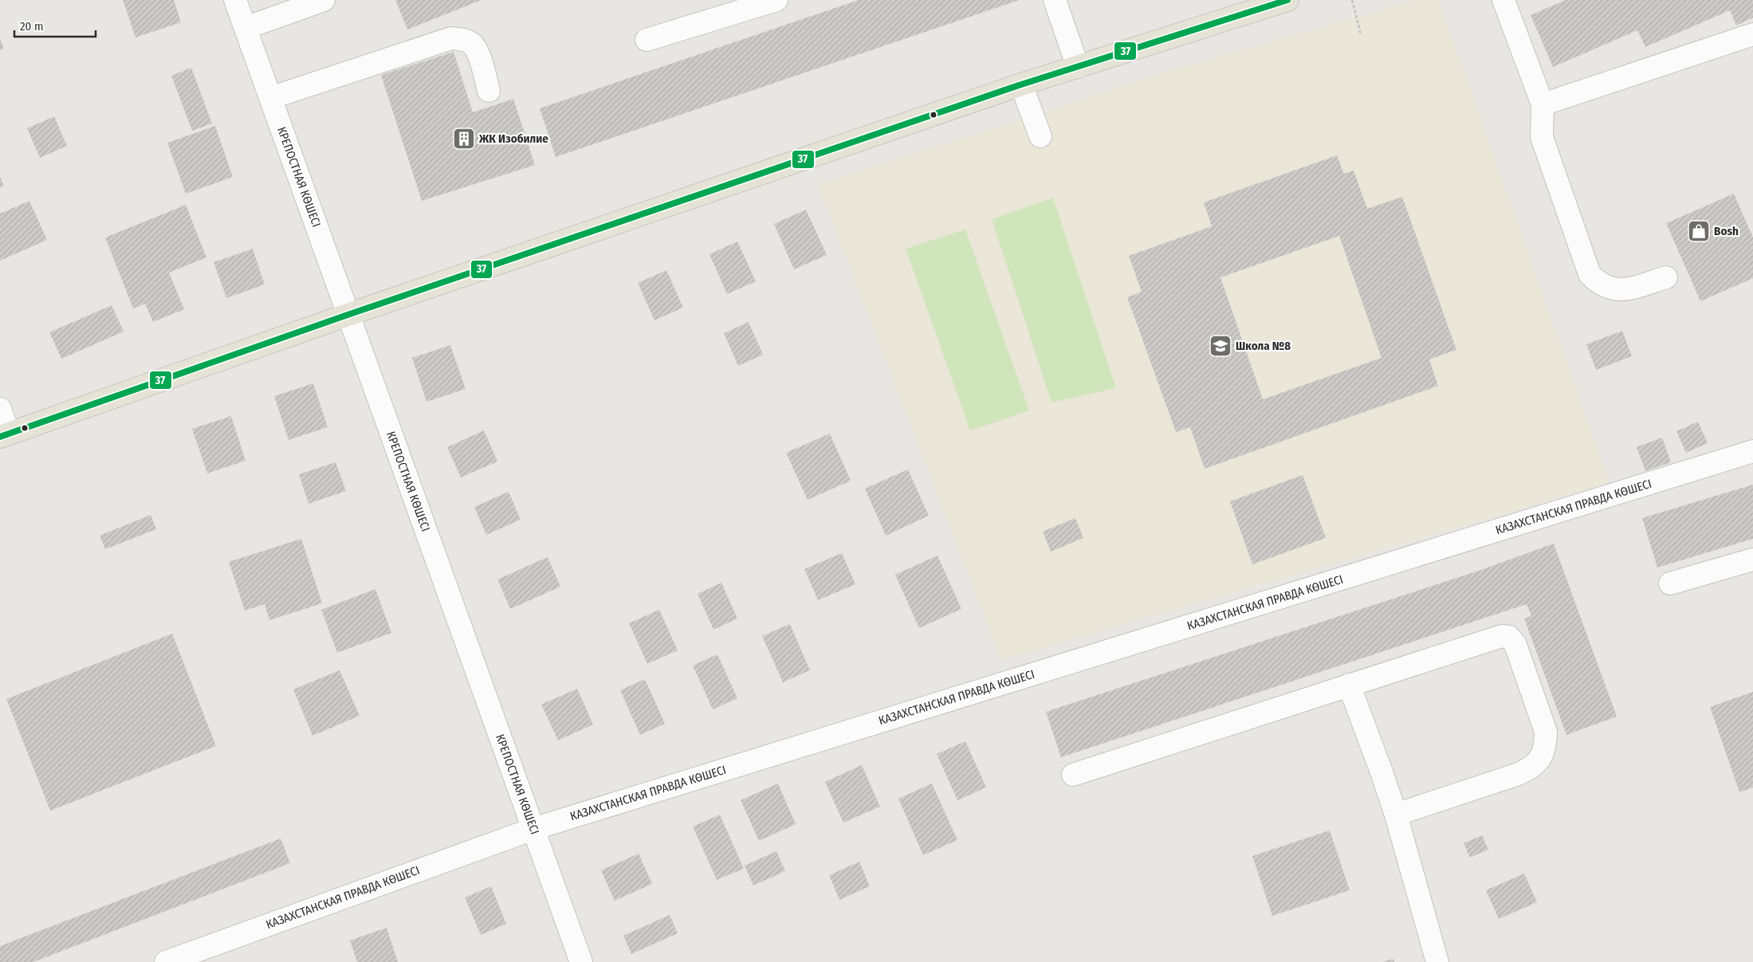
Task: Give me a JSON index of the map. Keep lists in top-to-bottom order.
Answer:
{
  "streets": {
    "street": ["КРЕПОСТНАЯ КӨШЕСІ", "КАЗАХСТАНСКАЯ ПРАВДА КӨШЕСІ"]
  },
  "crossings": [
    ["КРЕПОСТНАЯ КӨШЕСІ", "КАЗАХСТАНСКАЯ ПРАВДА КӨШЕСІ"]
  ],
  "places": {
    "building": ["ЖК Изобилие"],
    "shop": ["Bosh"],
    "school or university": ["Школа №8"]
  },
  "lines": ["transit line 37"],
  "scale_bar": "20 m"
}
